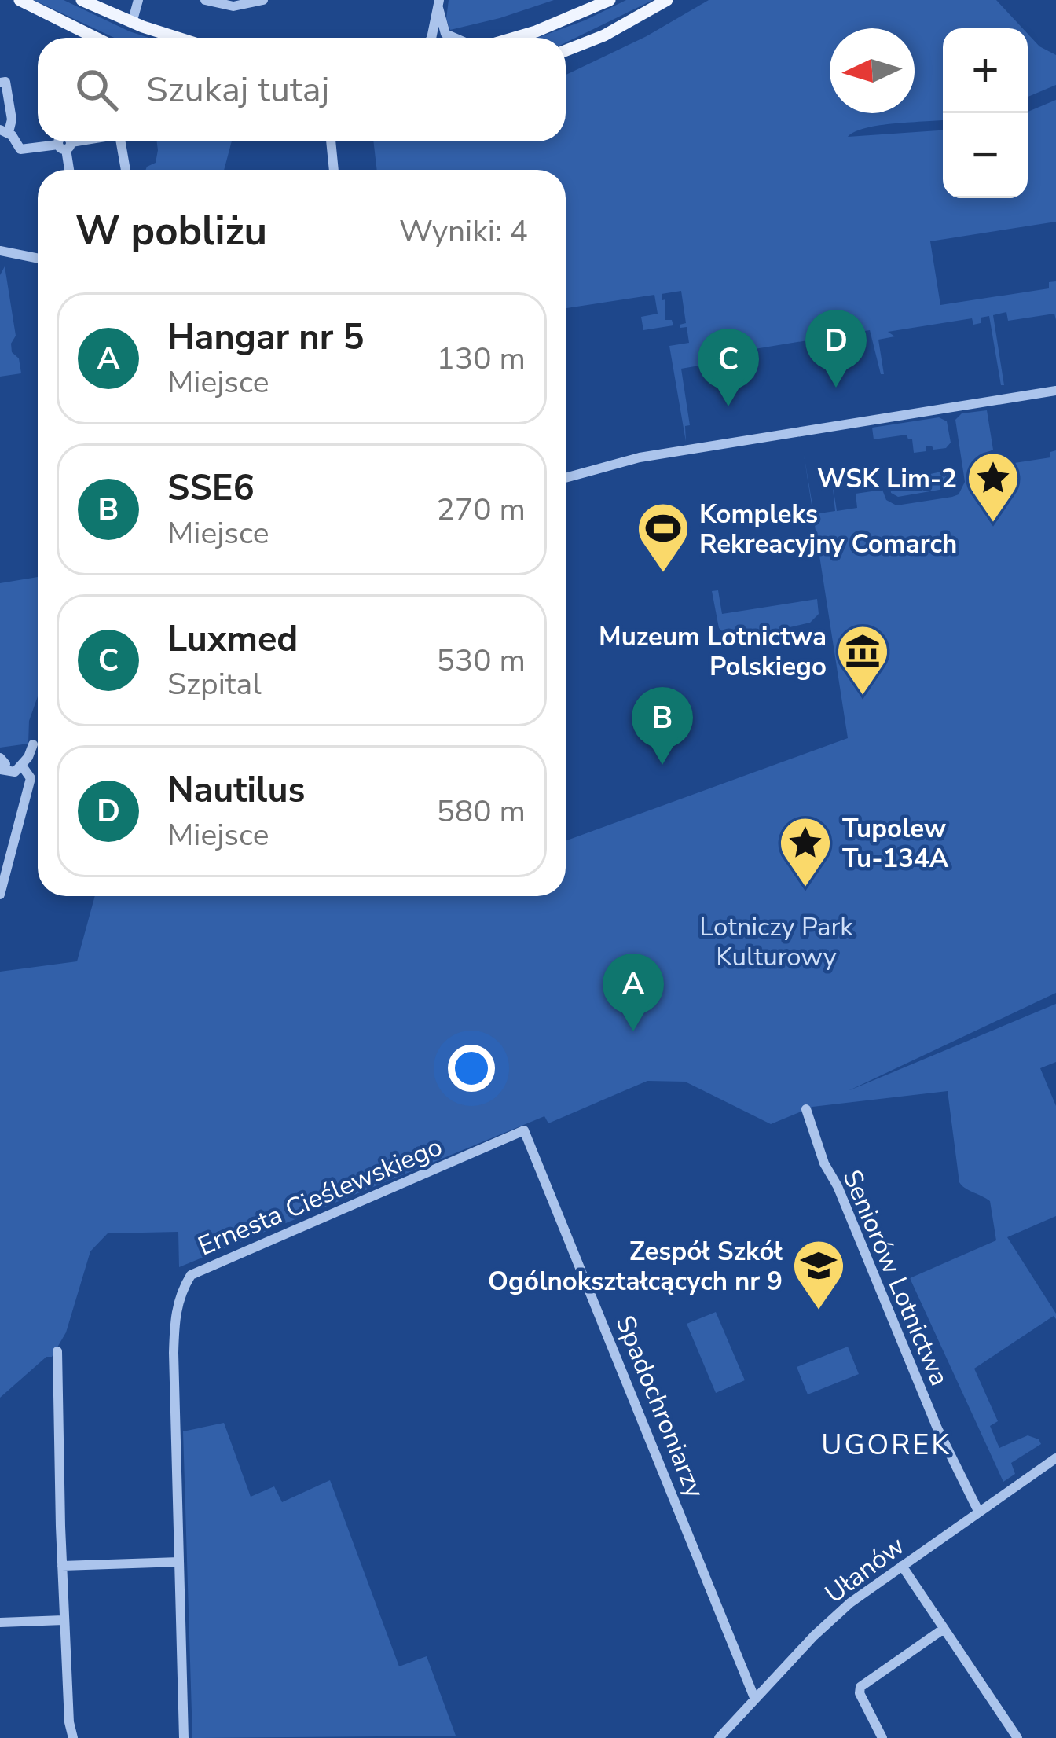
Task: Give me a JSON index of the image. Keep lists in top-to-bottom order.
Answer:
{
  "streets": {
    "street": [
      "Ernesta Cieślewskiego",
      "Seniorów Lotnictwa",
      "Spadochroniarzy",
      "Ułanów"
    ]
  },
  "crossings": [
    ["Ernesta Cieślewskiego", "Spadochroniarzy"],
    ["Seniorów Lotnictwa", "Ułanów"],
    ["Spadochroniarzy", "Ułanów"]
  ],
  "districts": ["UGOREK"],
  "parks": ["Lotniczy Park Kulturowy"],
  "places": {
    "place": ["WSK Lim-2", "Tupolew Tu-134A"],
    "sports": ["Kompleks Rekreacyjny Comarch"],
    "museum": ["Muzeum Lotnictwa Polskiego"],
    "school or university": ["Zespół Szkół Ogólnokształcących nr 9"]
  },
  "north": "left",
  "page": {
    "map_buttons": ["+", "−"],
    "search": "Szukaj tutaj",
    "heading": ["W pobliżu", "Wyniki: 4"],
    "list": [
      {
        "mark": "A",
        "name": "Hangar nr 5",
        "note": "Miejsce",
        "value": "130 m"
      },
      {
        "mark": "B",
        "name": "SSE6",
        "note": "Miejsce",
        "value": "270 m"
      },
      {
        "mark": "C",
        "name": "Luxmed",
        "note": "Szpital",
        "value": "530 m"
      },
      {
        "mark": "D",
        "name": "Nautilus",
        "note": "Miejsce",
        "value": "580 m"
      }
    ],
    "pins": [
      "D",
      "C",
      "B",
      "A"
    ]
  }
}
